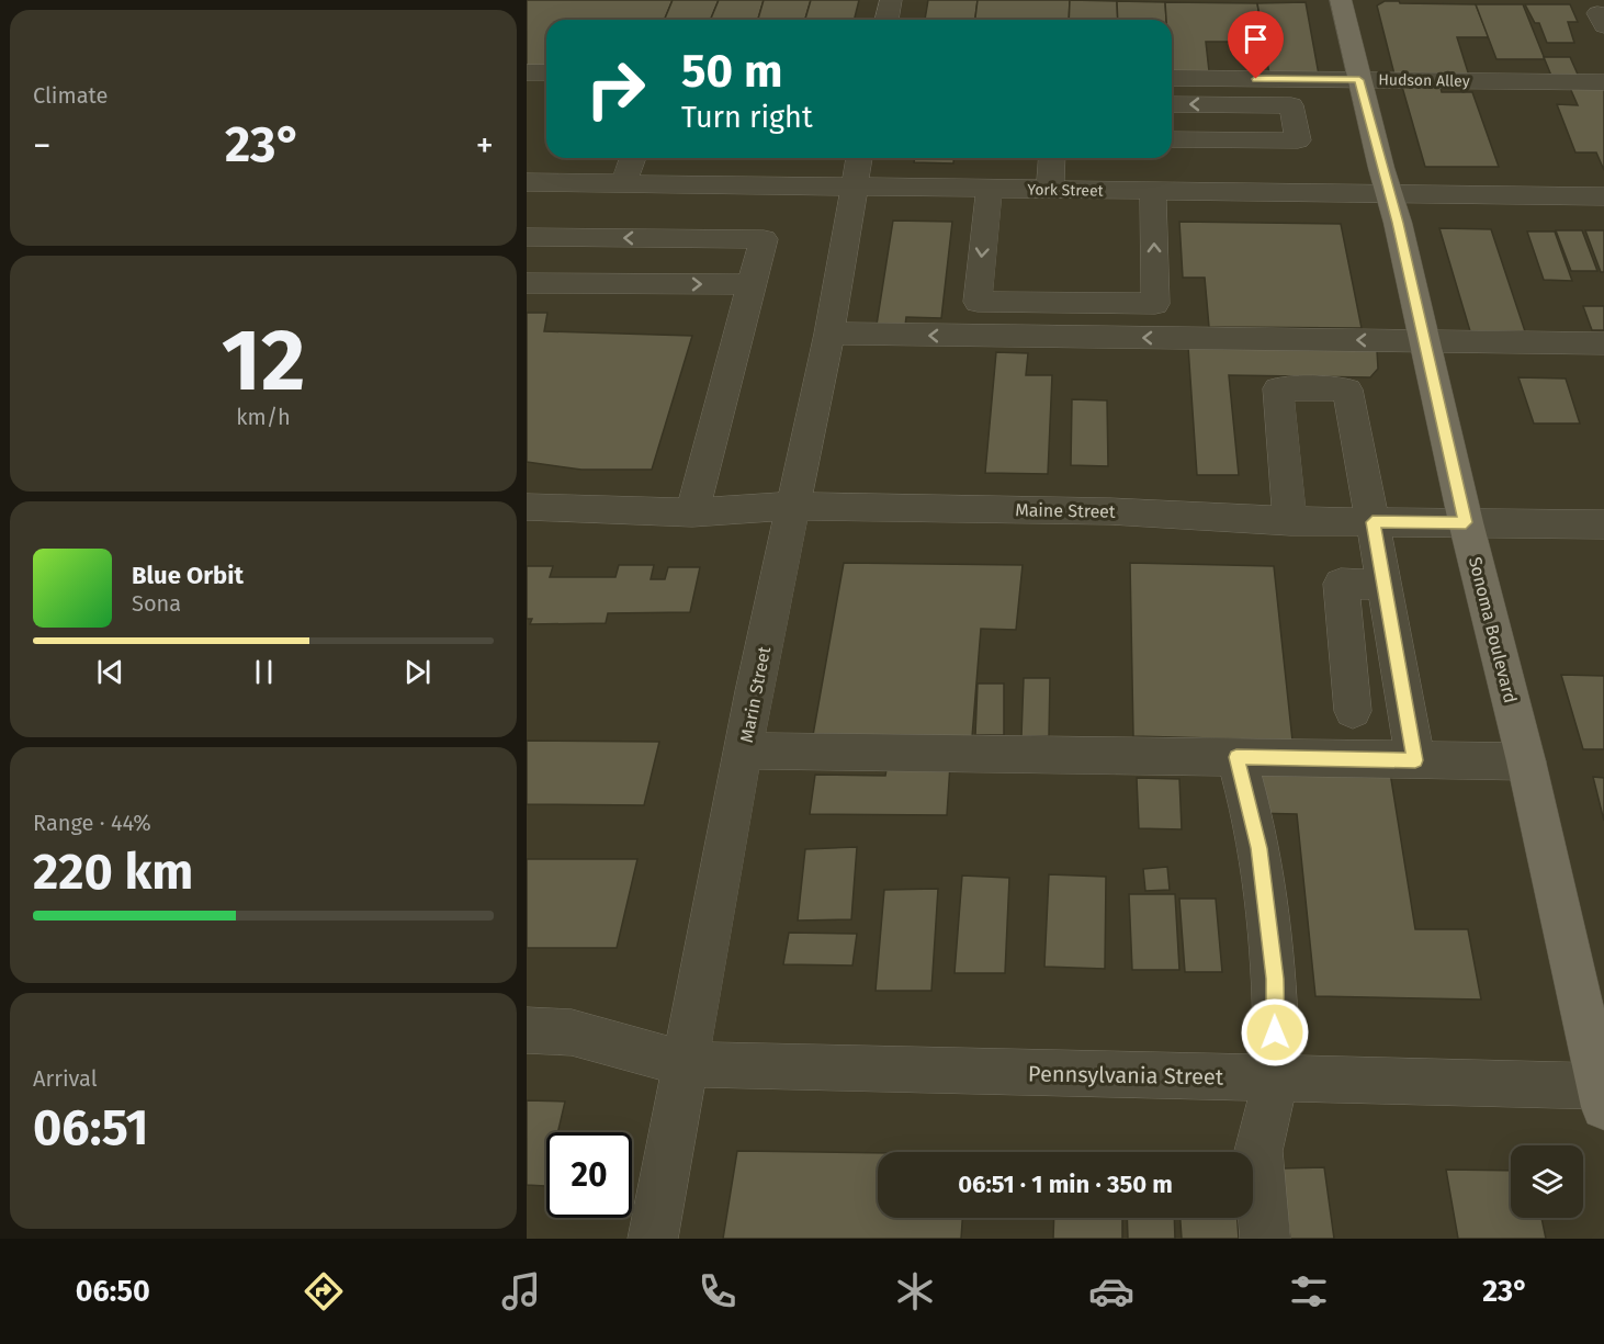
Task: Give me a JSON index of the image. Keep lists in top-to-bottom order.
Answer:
{
  "streets": {
    "main road": ["Sonoma Boulevard"],
    "street": [
      "Hudson Alley",
      "York Street",
      "Maine Street",
      "Marin Street",
      "Pennsylvania Street"
    ]
  },
  "crossings": [
    ["Hudson Alley", "Sonoma Boulevard"],
    ["York Street", "Sonoma Boulevard"],
    ["York Street", "Marin Street"],
    ["Maine Street", "Sonoma Boulevard"],
    ["Maine Street", "Marin Street"],
    ["Sonoma Boulevard", "Pennsylvania Street"],
    ["Marin Street", "Pennsylvania Street"]
  ],
  "page": {
    "tile": [
      "Climate",
      ["12", "km/h"],
      ["Range · 44%", "220 km"],
      ["Arrival", "06:51"]
    ],
    "turn": ["50 m", "Turn right"],
    "heat": ["−", "23°", "+"],
    "song": ["Blue Orbit", "Sona"],
    "limit": "20",
    "trip": "06:51 · 1 min · 350 m",
    "tabs": ["06:50", "23°"]
  }
}
